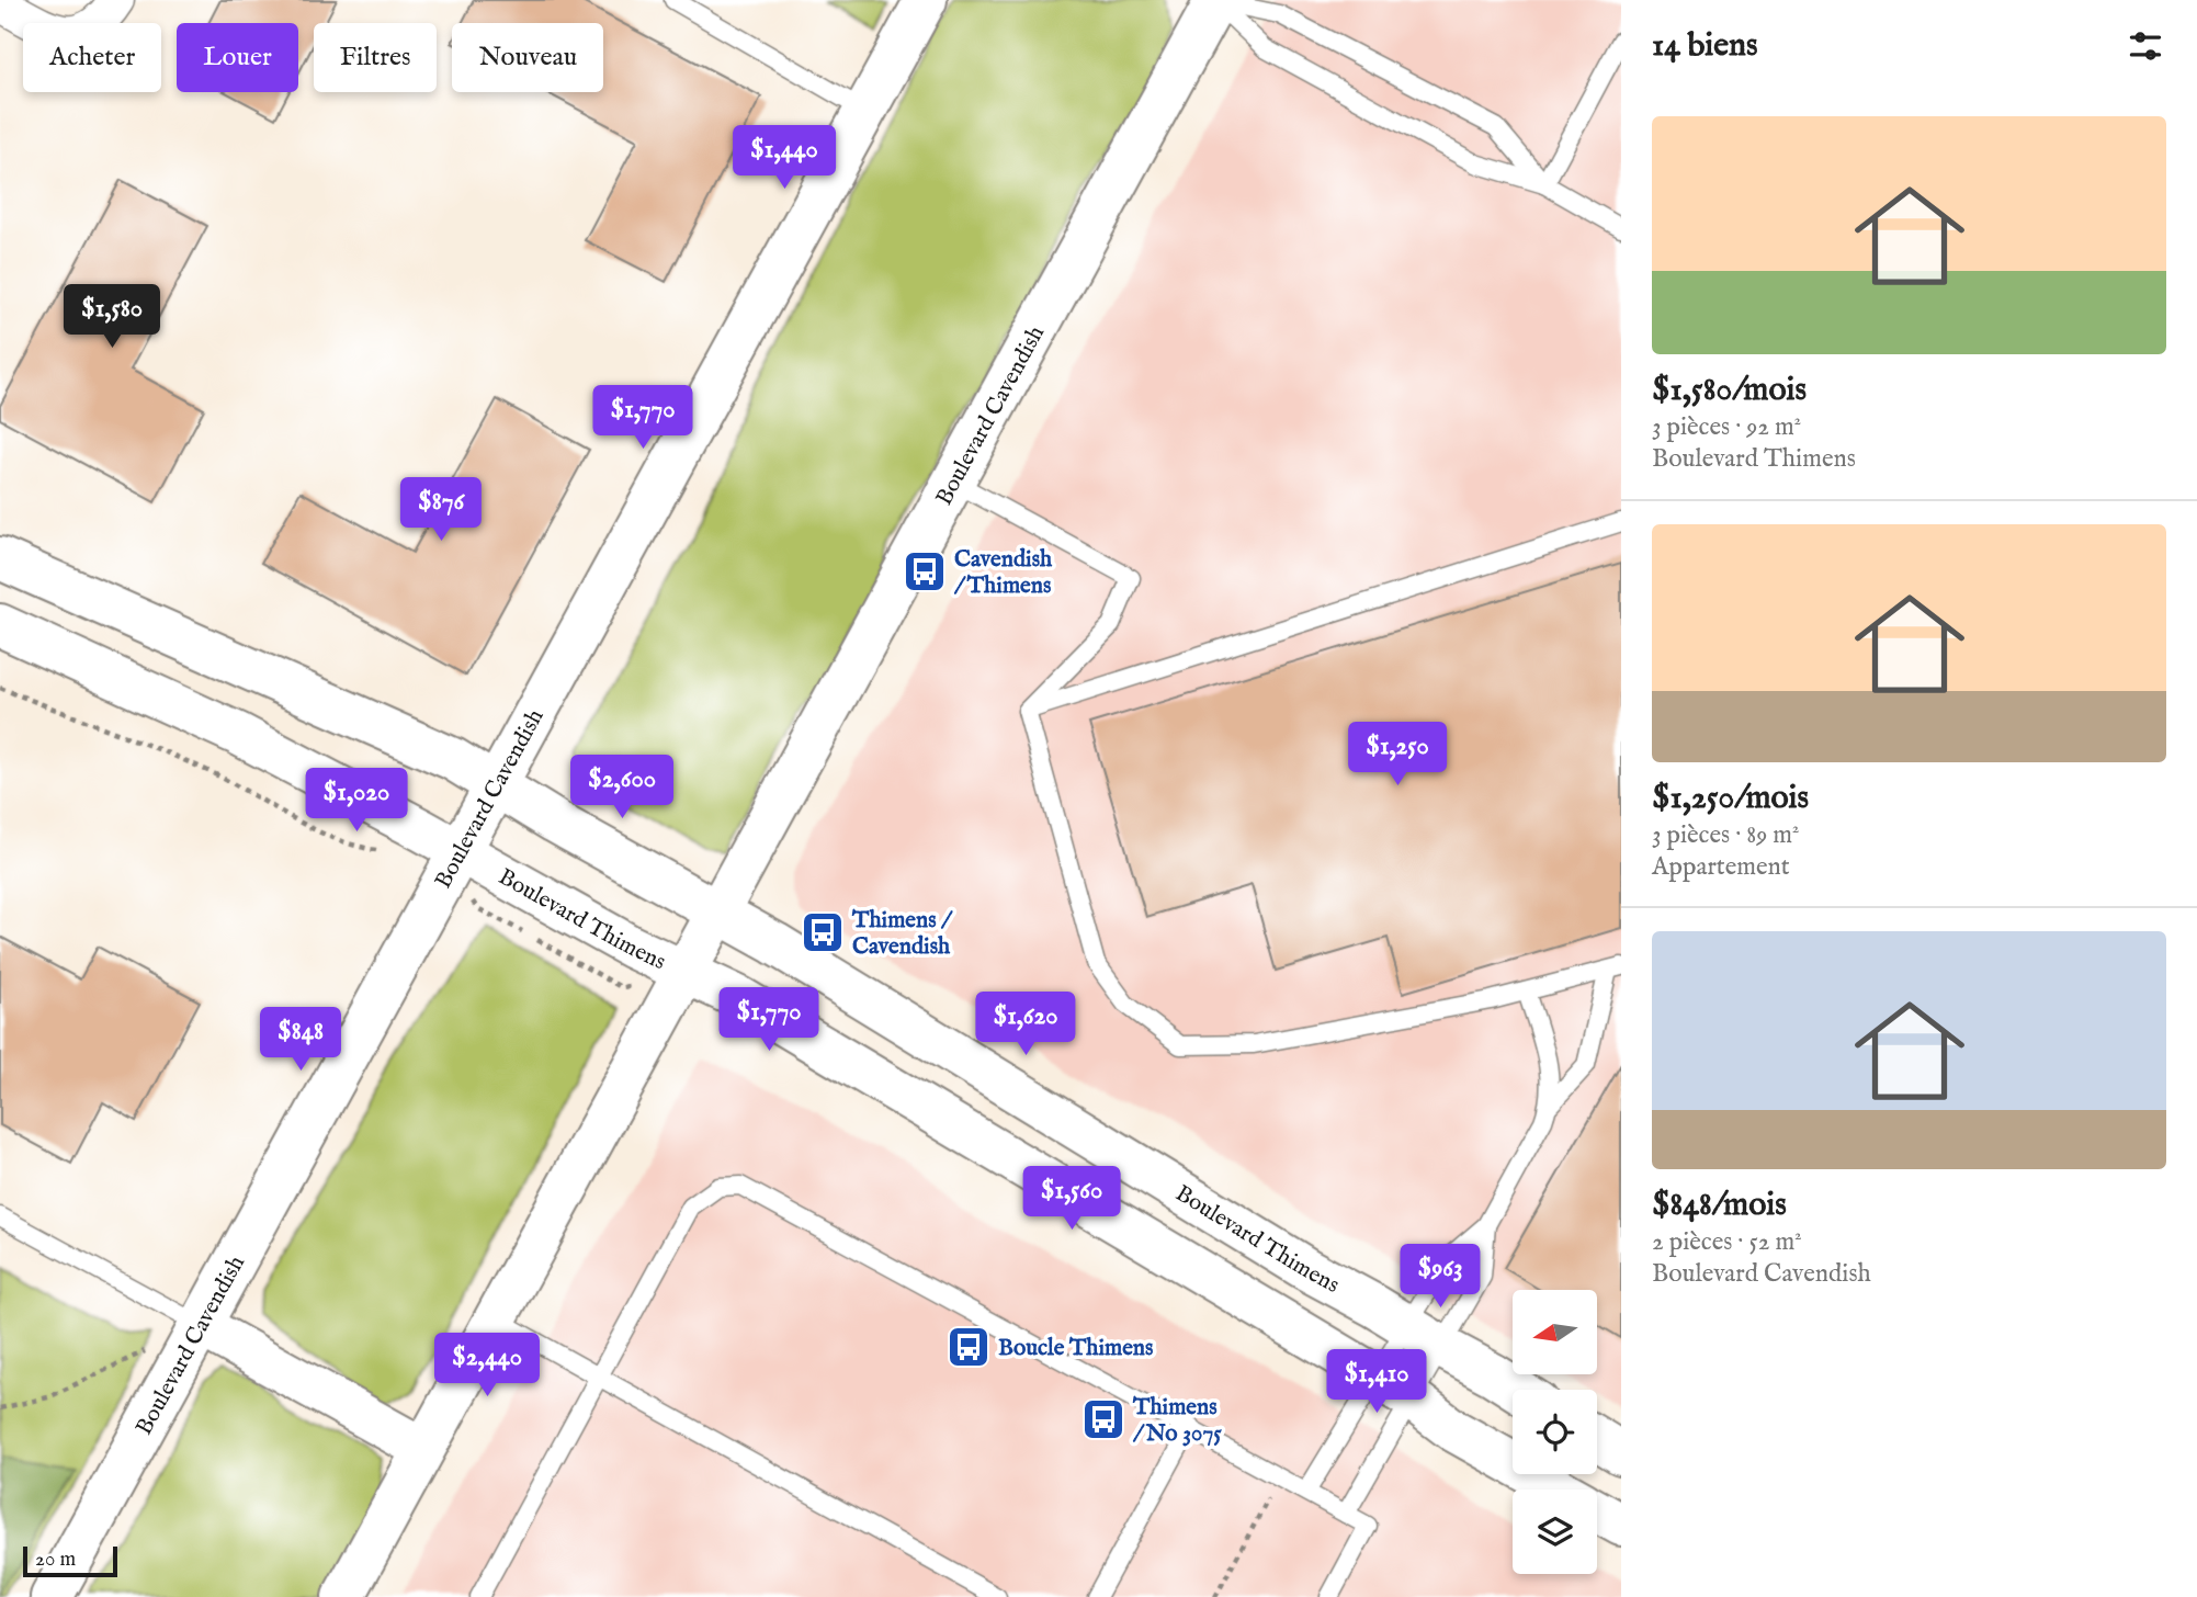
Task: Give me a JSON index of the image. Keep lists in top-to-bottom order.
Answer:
{
  "streets": {
    "main road": ["Boulevard Cavendish", "Boulevard Thimens"]
  },
  "crossings": [
    ["Boulevard Cavendish", "Boulevard Thimens"]
  ],
  "places": {
    "bus stop": [
      "Cavendish / Thimens",
      "Thimens / Cavendish",
      "Boucle Thimens",
      "Thimens / No 3075"
    ]
  },
  "scale_bar": "20 m",
  "north": "left",
  "page": {
    "heading": "14 biens",
    "chip": [
      "Acheter",
      "Louer",
      "Filtres",
      "Nouveau"
    ],
    "list": [
      {
        "name": "$1,580/mois",
        "note": "3 pièces · 92 m² · Boulevard Thimens"
      },
      {
        "name": "$1,250/mois",
        "note": "3 pièces · 89 m² · Appartement"
      },
      {
        "name": "$848/mois",
        "note": "2 pièces · 52 m² · Boulevard Cavendish"
      }
    ],
    "price": [
      "$1,440",
      "$1,580",
      "$1,770",
      "$876",
      "$1,250",
      "$2,600",
      "$1,020",
      "$1,770",
      "$1,620",
      "$848",
      "$1,560",
      "$963",
      "$2,440",
      "$1,410"
    ],
    "scale": "20 m"
  }
}
